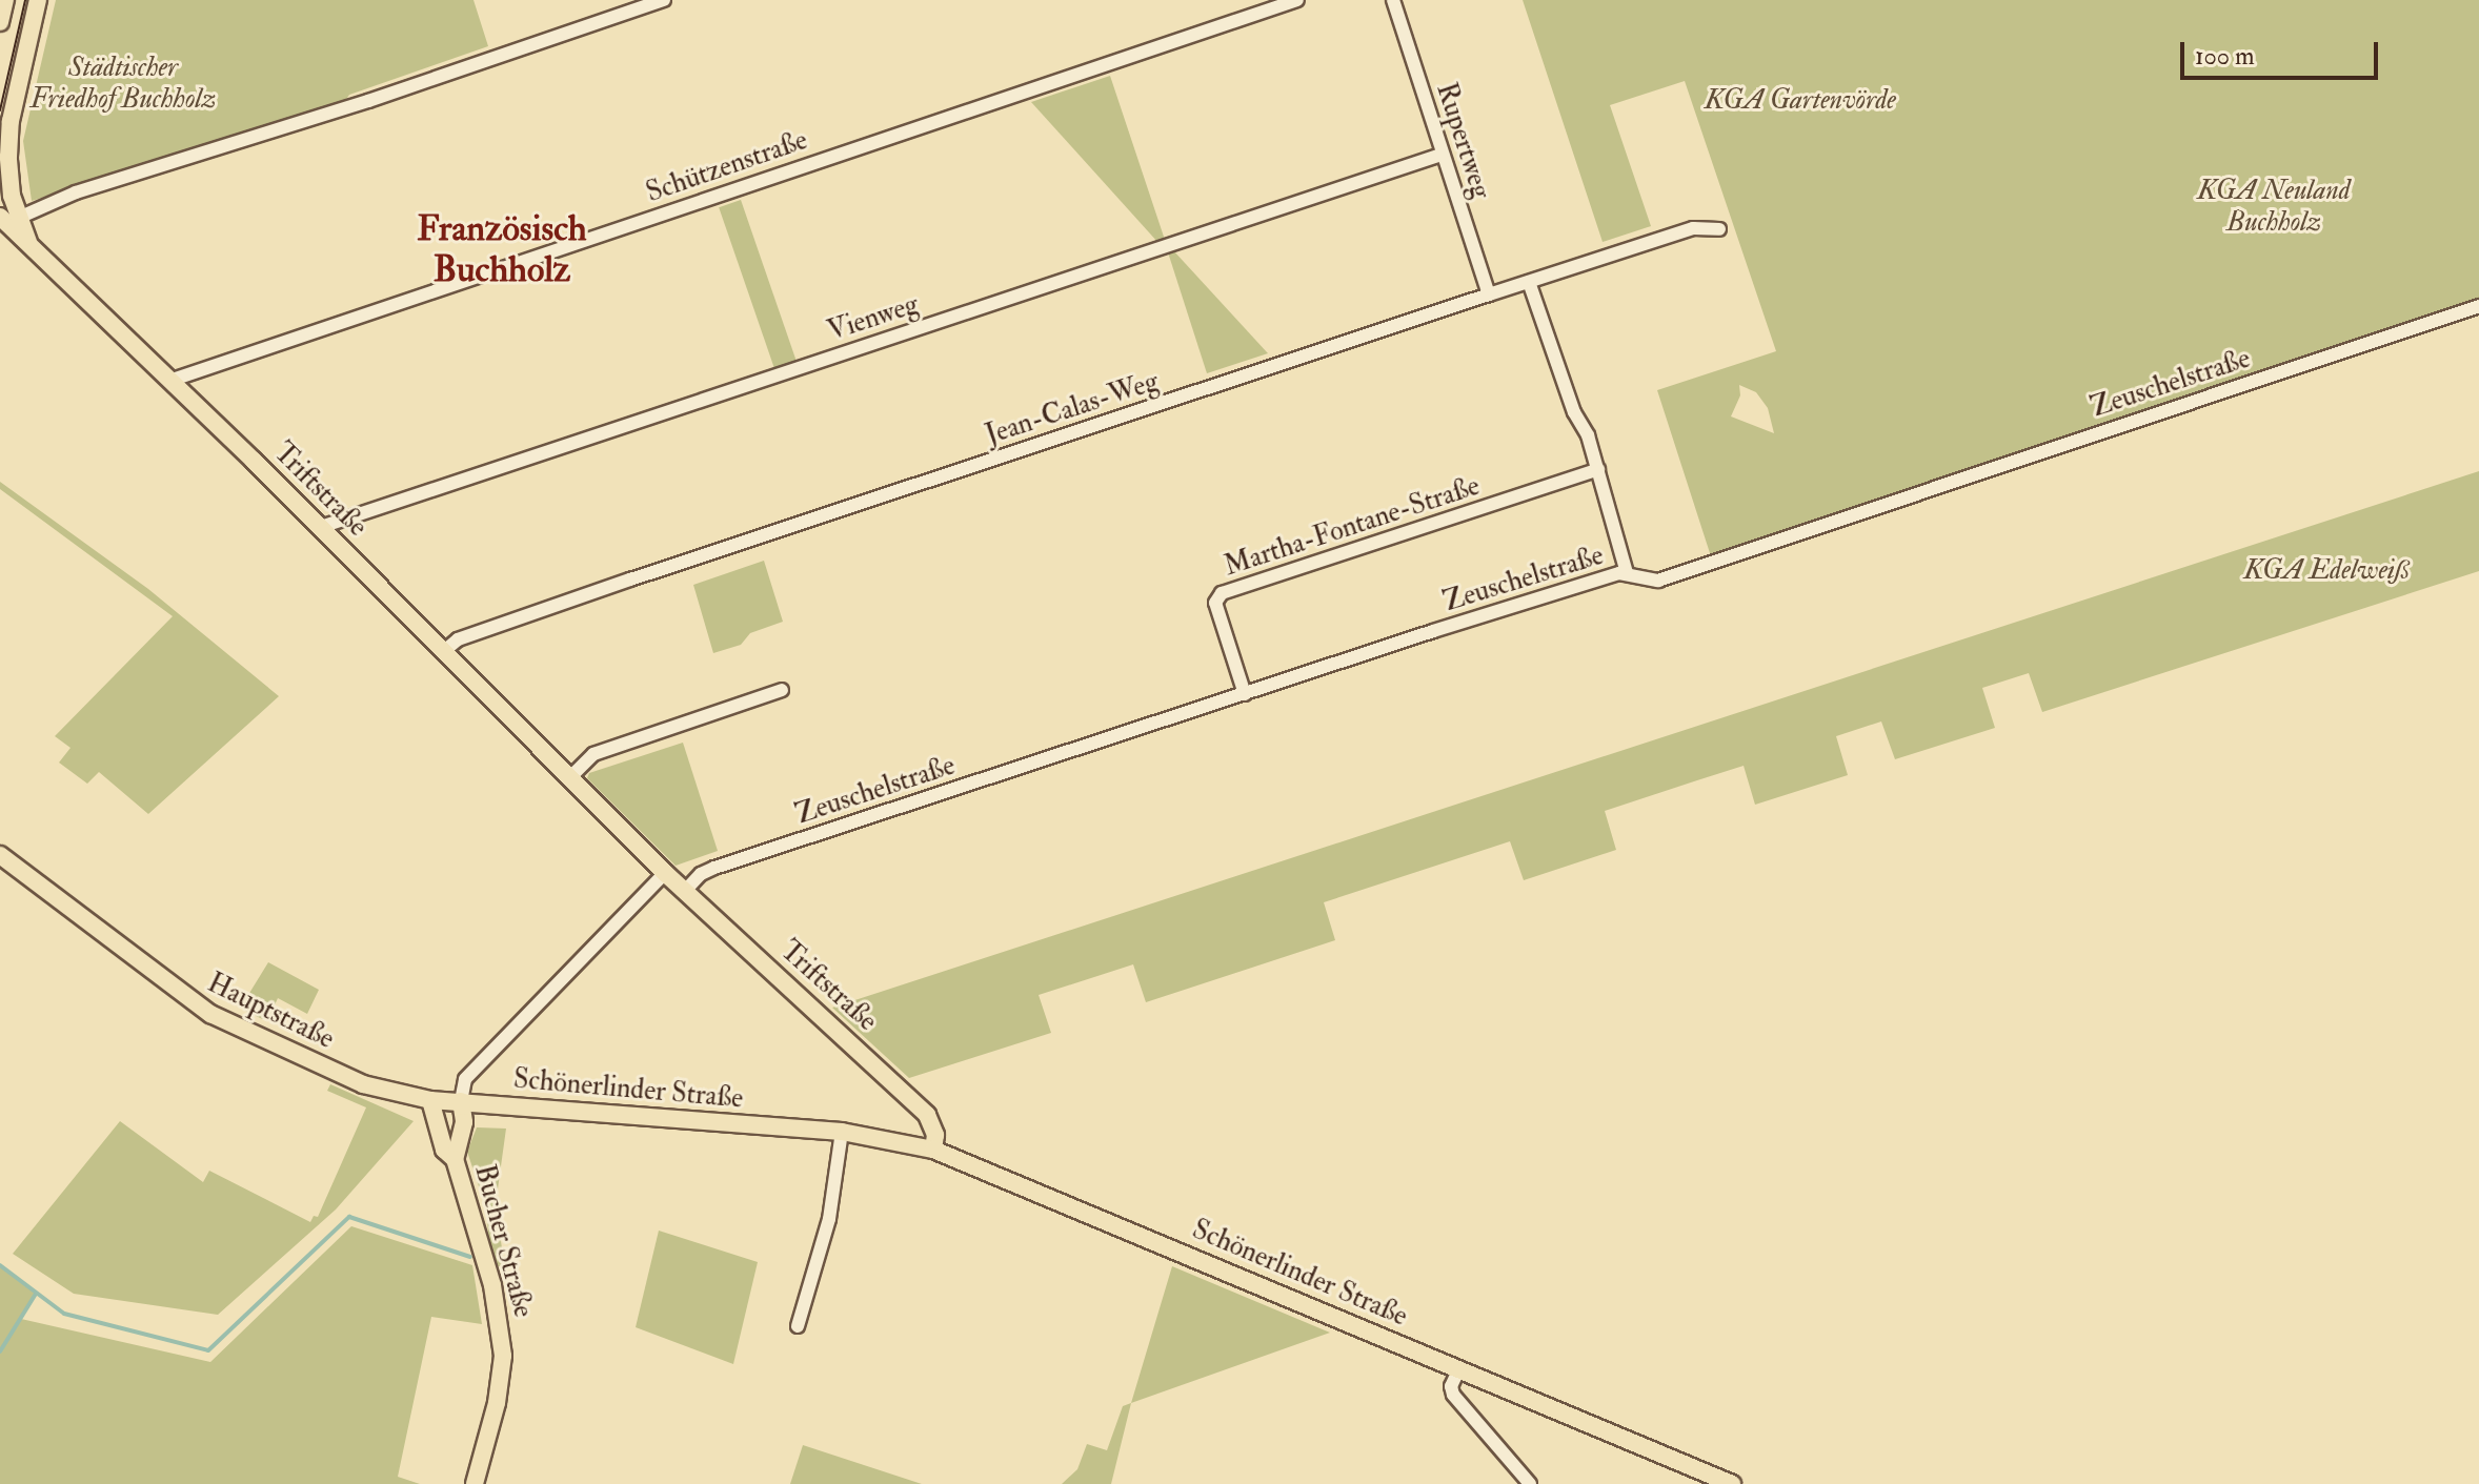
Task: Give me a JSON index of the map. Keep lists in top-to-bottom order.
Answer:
{
  "streets": {
    "main road": [
      "Triftstraße",
      "Hauptstraße",
      "Schönerlinder Straße",
      "Bucher Straße"
    ],
    "street": [
      "Rupertweg",
      "Schützenstraße",
      "Vienweg",
      "Zeuschelstraße",
      "Jean-Calas-Weg",
      "Martha-Fontane-Straße"
    ]
  },
  "crossings": [
    ["Rupertweg", "Vienweg"],
    ["Rupertweg", "Jean-Calas-Weg"],
    ["Schützenstraße", "Triftstraße"],
    ["Vienweg", "Triftstraße"],
    ["Zeuschelstraße", "Triftstraße"],
    ["Zeuschelstraße", "Martha-Fontane-Straße"],
    ["Jean-Calas-Weg", "Triftstraße"],
    ["Triftstraße", "Schönerlinder Straße"],
    ["Hauptstraße", "Schönerlinder Straße"],
    ["Hauptstraße", "Bucher Straße"],
    ["Schönerlinder Straße", "Bucher Straße"]
  ],
  "districts": ["Französisch Buchholz"],
  "parks": [
    "Städtischer Friedhof Buchholz",
    "KGA Gartenvörde",
    "KGA Neuland Buchholz",
    "KGA Edelweiß"
  ],
  "scale_bar": "100 m"
}
